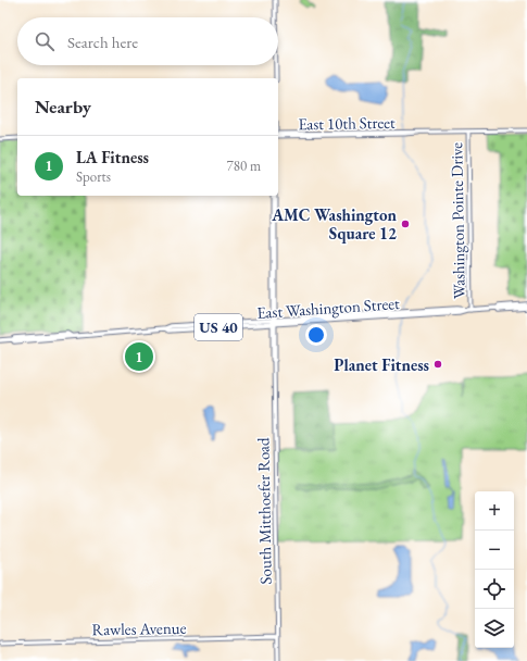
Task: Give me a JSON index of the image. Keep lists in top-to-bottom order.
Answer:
{
  "streets": {
    "main road": [
      "East 10th Street",
      "Washington Pointe Drive",
      "East Washington Street",
      "US 40",
      "South Mitthoefer Road",
      "Rawles Avenue"
    ]
  },
  "crossings": [
    ["East 10th Street", "Washington Pointe Drive"],
    ["Washington Pointe Drive", "East Washington Street"],
    ["East Washington Street", "South Mitthoefer Road"],
    ["South Mitthoefer Road", "Rawles Avenue"]
  ],
  "places": ["AMC Washington Square 12", "Planet Fitness"],
  "page": {
    "search": "Search here",
    "heading": "Nearby",
    "list": [
      {
        "mark": "1",
        "name": "LA Fitness",
        "note": "Sports",
        "value": "780 m"
      }
    ],
    "pins": "1",
    "map_buttons": ["+", "−"]
  }
}
